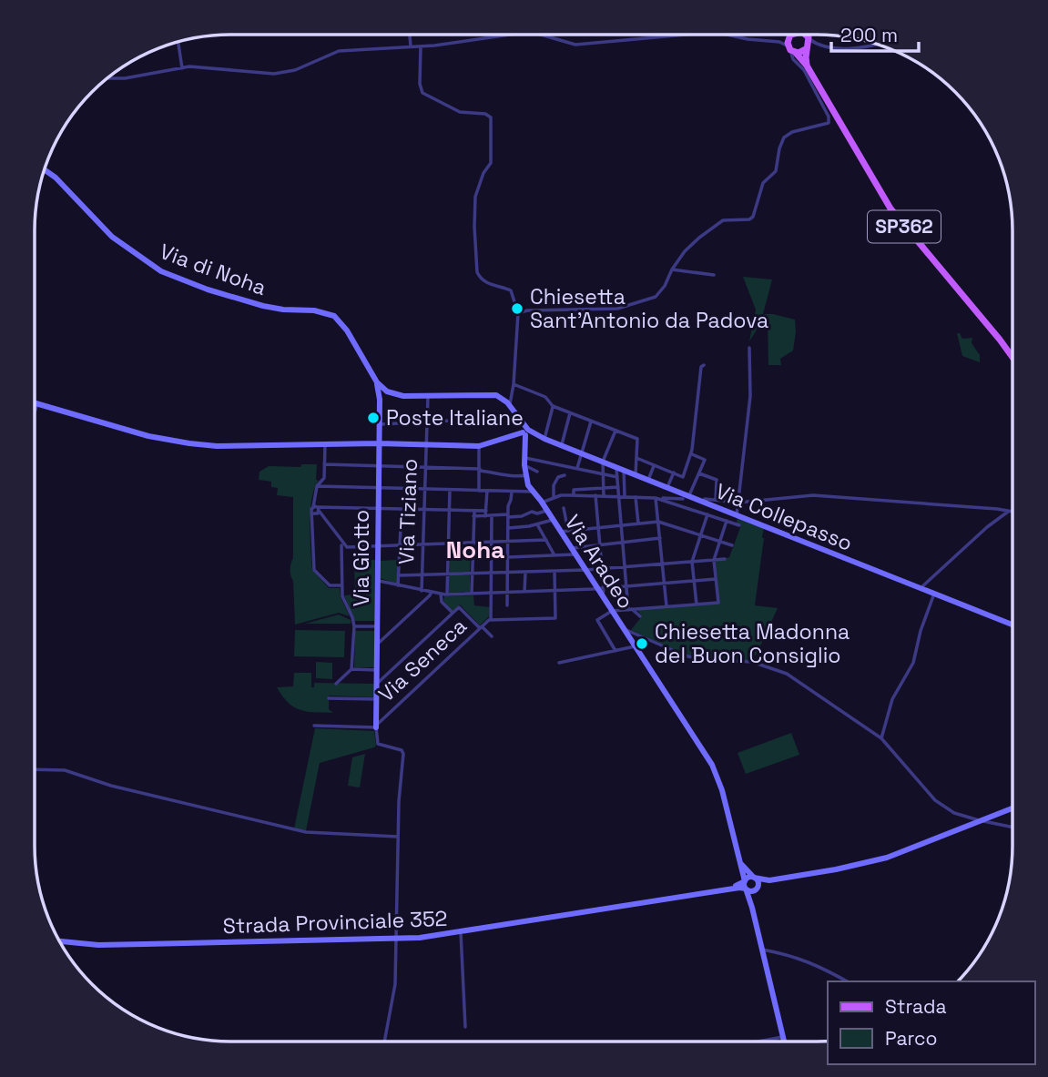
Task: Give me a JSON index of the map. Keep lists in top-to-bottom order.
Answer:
{
  "streets": {
    "main road": ["SP362"],
    "street": [
      "Via di Noha",
      "Via Tiziano",
      "Via Collepasso",
      "Via Giotto",
      "Via Aradeo",
      "Via Seneca",
      "Strada Provinciale 352"
    ]
  },
  "crossings": [
    ["Via di Noha", "Via Giotto"],
    ["Via Giotto", "Via Seneca"],
    ["Via Aradeo", "Strada Provinciale 352"]
  ],
  "districts": ["Noha"],
  "places": ["Chiesetta Sant'Antonio da Padova", "Poste Italiane", "Chiesetta Madonna del Buon Consiglio"],
  "legend": ["Strada", "Parco"],
  "scale_bar": "200 m"
}
